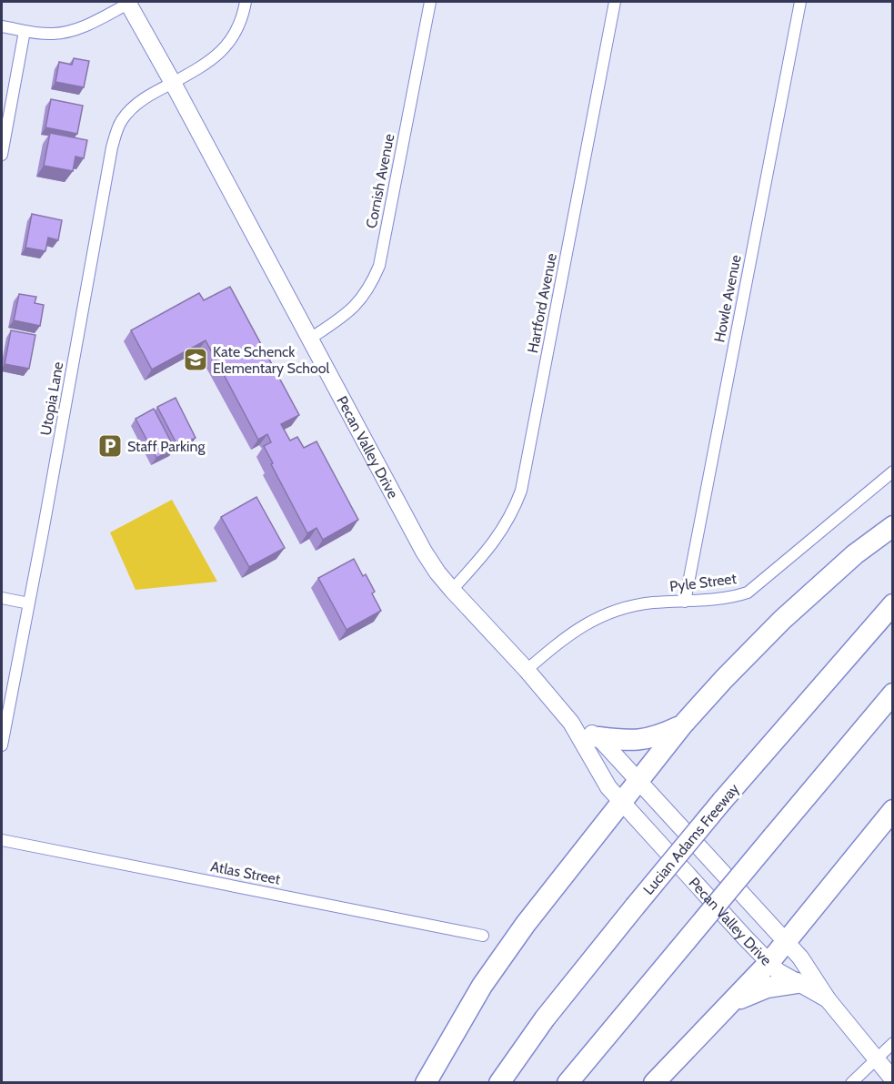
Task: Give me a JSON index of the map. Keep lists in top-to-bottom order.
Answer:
{
  "streets": {
    "highway": ["Lucian Adams Freeway"],
    "main road": ["Pecan Valley Drive"],
    "street": [
      "Cornish Avenue",
      "Howle Avenue",
      "Hartford Avenue",
      "Utopia Lane",
      "Pyle Street",
      "Atlas Street"
    ]
  },
  "crossings": [
    ["Cornish Avenue", "Pecan Valley Drive"],
    ["Howle Avenue", "Pyle Street"],
    ["Hartford Avenue", "Pecan Valley Drive"],
    ["Utopia Lane", "Pecan Valley Drive"],
    ["Pecan Valley Drive", "Pyle Street"]
  ],
  "places": {
    "school or university": ["Kate Schenck Elementary School"],
    "parking": ["Staff Parking"]
  }
}
